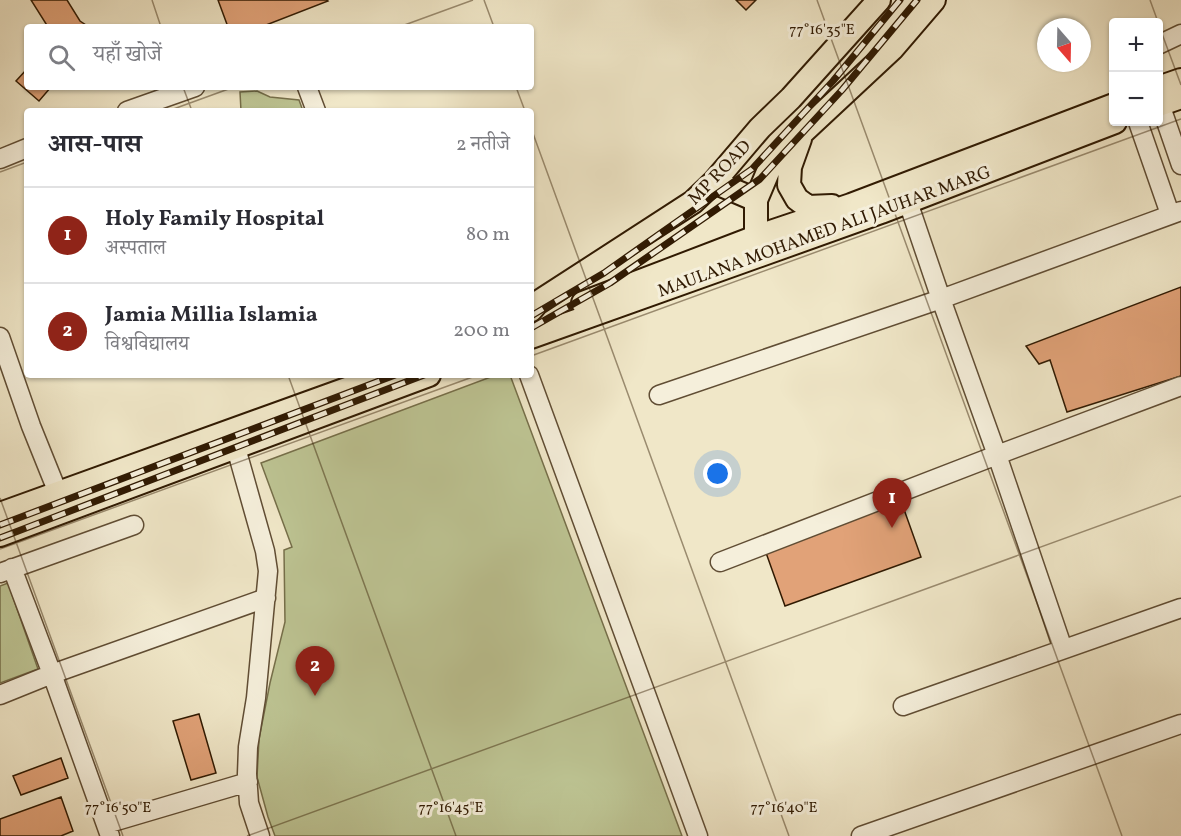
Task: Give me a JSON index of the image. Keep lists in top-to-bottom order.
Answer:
{
  "streets": {
    "main road": ["MP ROAD", "MAULANA MOHAMED ALI JAUHAR MARG"]
  },
  "crossings": [
    ["MP ROAD", "MAULANA MOHAMED ALI JAUHAR MARG"]
  ],
  "north": "bottom",
  "page": {
    "map_buttons": ["+", "−"],
    "search": "यहाँ खोजें",
    "heading": ["आस-पास", "2 नतीजे"],
    "list": [
      {
        "mark": "1",
        "name": "Holy Family Hospital",
        "note": "अस्पताल",
        "value": "80 m"
      },
      {
        "mark": "2",
        "name": "Jamia Millia Islamia",
        "note": "विश्वविद्यालय",
        "value": "200 m"
      }
    ],
    "pins": ["1", "2"]
  },
  "coordinates": [
    "77°16'35\"E",
    "77°16'50\"E",
    "77°16'45\"E",
    "77°16'40\"E"
  ]
}
